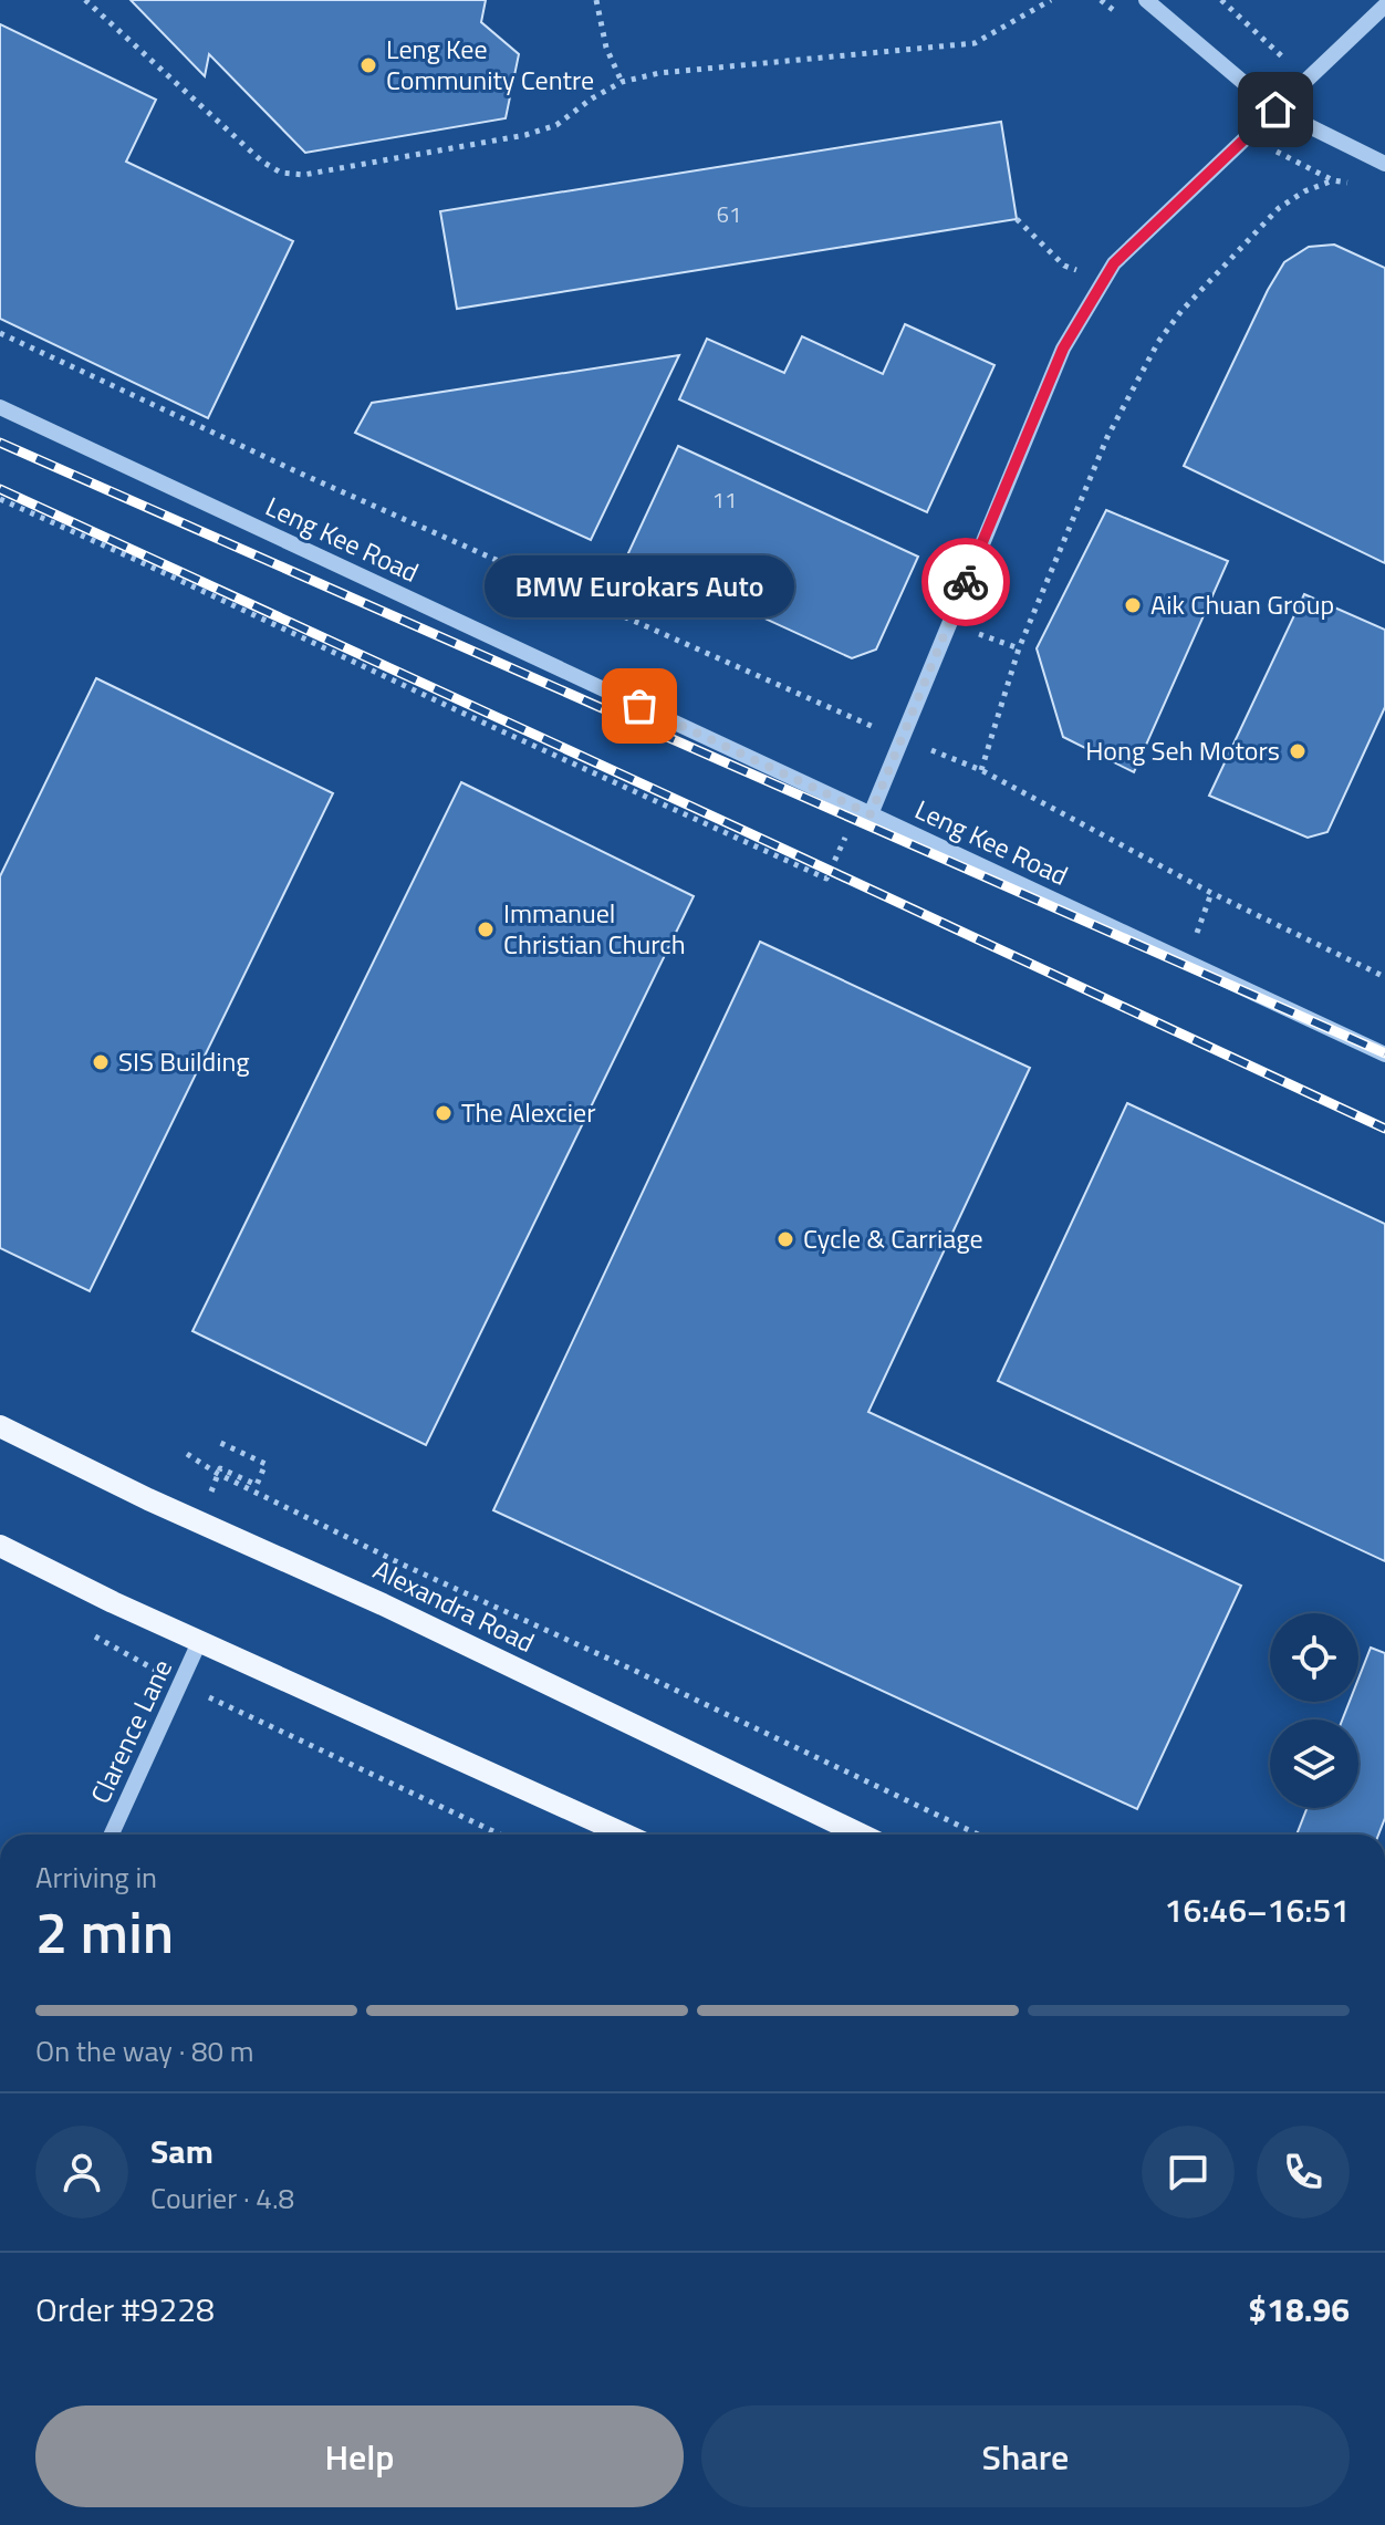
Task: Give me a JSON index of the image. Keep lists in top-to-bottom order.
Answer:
{
  "streets": {
    "main road": ["Alexandra Road"],
    "street": ["Leng Kee Road", "Clarence Lane"]
  },
  "places": [
    "Leng Kee Community Centre",
    "Aik Chuan Group",
    "BMW Eurokars Auto",
    "Hong Seh Motors",
    "Immanuel Christian Church",
    "SIS Building",
    "The Alexcier",
    "Cycle & Carriage"
  ],
  "house_numbers": ["61", "11"],
  "page": {
    "bubble": "BMW Eurokars Auto",
    "heading": ["2 min", "Arriving in", "16:46–16:51"],
    "panel": [
      "Sam",
      "Courier · 4.8",
      "Order #9228",
      "$18.96"
    ],
    "bar": "On the way · 80 m",
    "buttons": ["Help", "Share"]
  }
}
